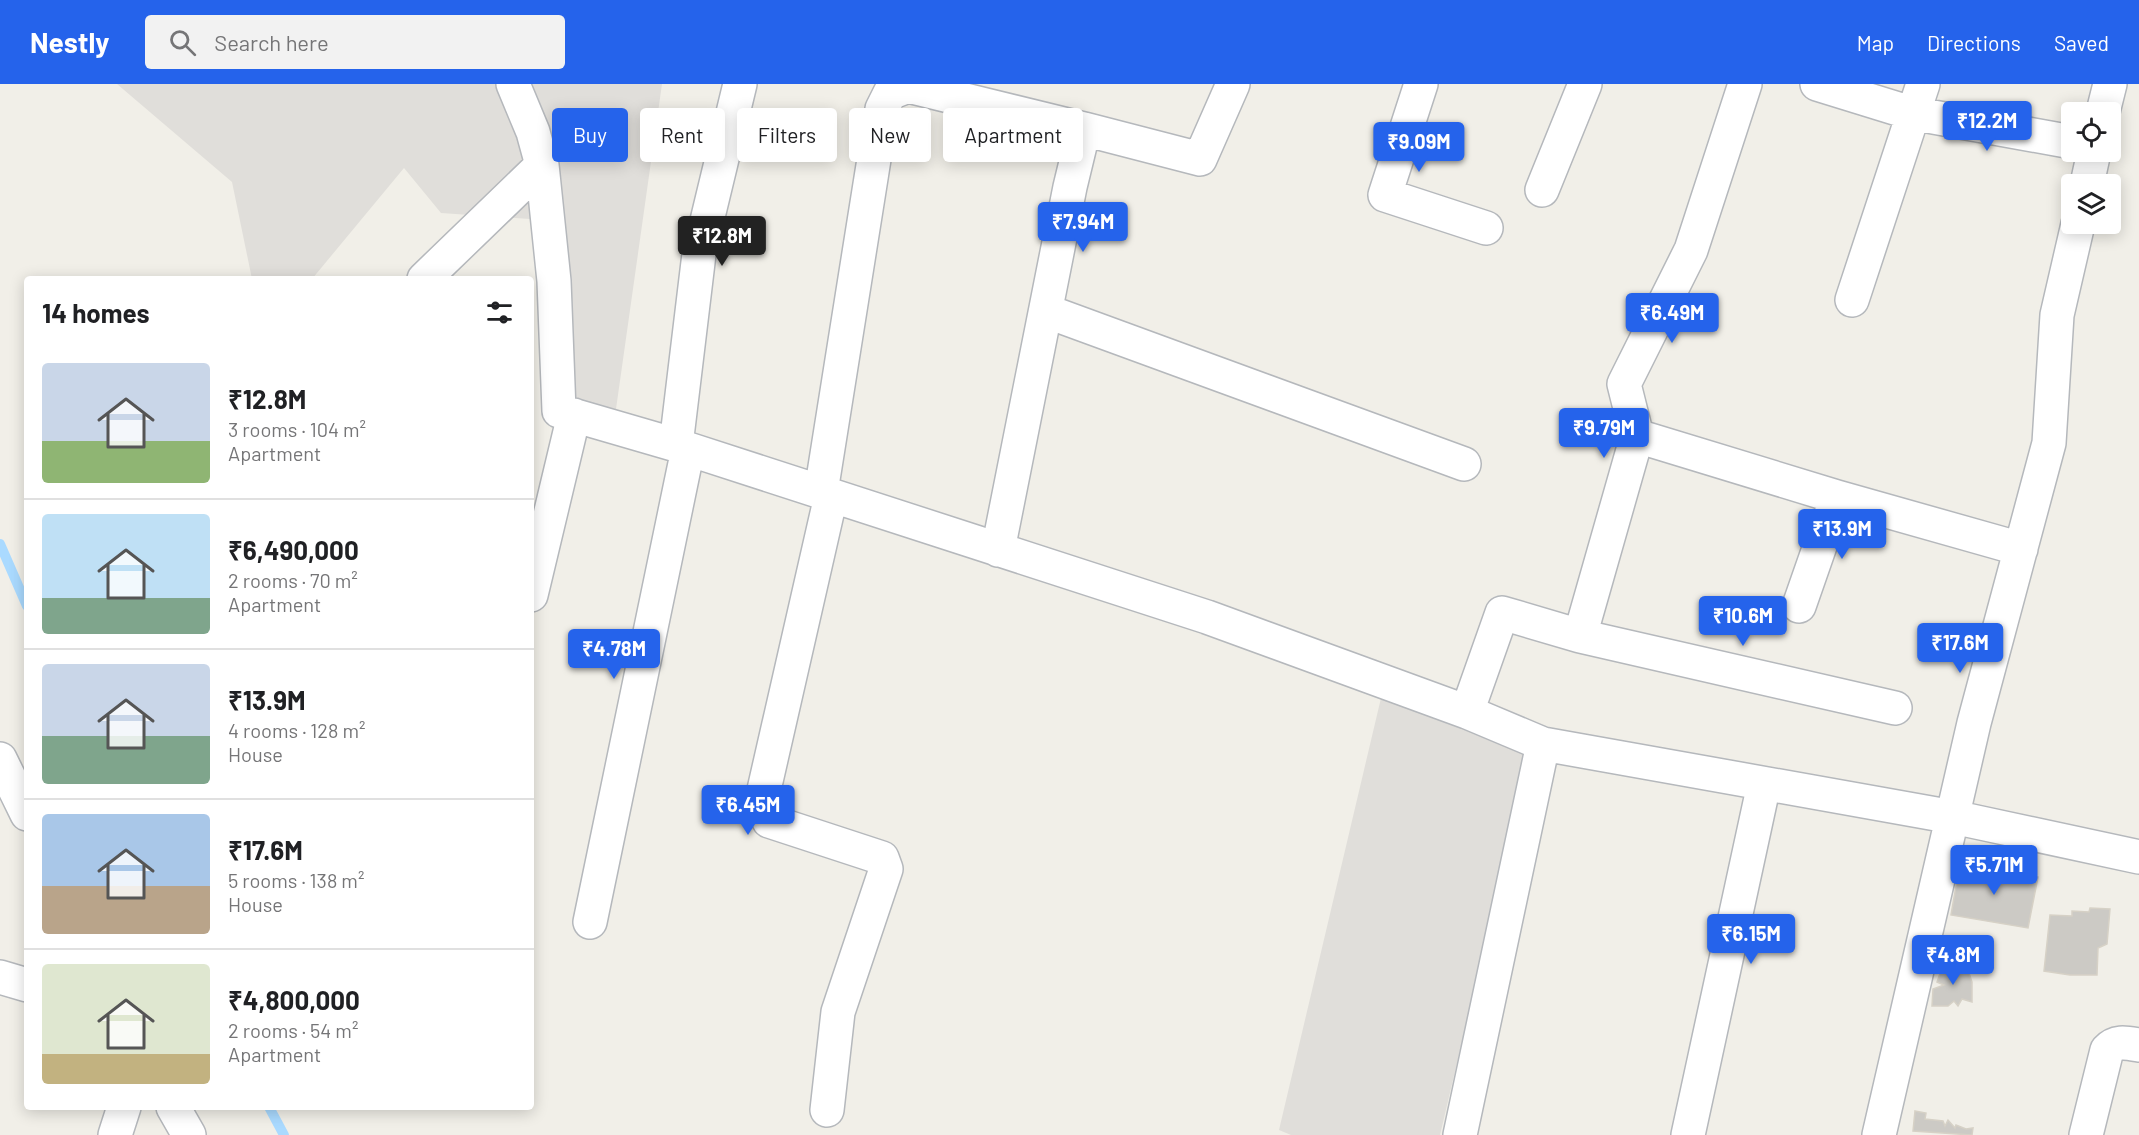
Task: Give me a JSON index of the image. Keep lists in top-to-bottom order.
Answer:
{
  "page": {
    "header": "Nestly",
    "search": "Search here",
    "nav": ["Map", "Directions", "Saved"],
    "price": [
      "₹12.2M",
      "₹9.09M",
      "₹7.94M",
      "₹12.8M",
      "₹6.49M",
      "₹9.79M",
      "₹13.9M",
      "₹10.6M",
      "₹17.6M",
      "₹4.78M",
      "₹6.45M",
      "₹5.71M",
      "₹6.15M",
      "₹4.8M"
    ],
    "chip": [
      "Buy",
      "Rent",
      "Filters",
      "New",
      "Apartment"
    ],
    "heading": "14 homes",
    "list": [
      {
        "name": "₹12.8M",
        "note": "3 rooms · 104 m² · Apartment"
      },
      {
        "name": "₹6,490,000",
        "note": "2 rooms · 70 m² · Apartment"
      },
      {
        "name": "₹13.9M",
        "note": "4 rooms · 128 m² · House"
      },
      {
        "name": "₹17.6M",
        "note": "5 rooms · 138 m² · House"
      },
      {
        "name": "₹4,800,000",
        "note": "2 rooms · 54 m² · Apartment"
      }
    ]
  }
}
